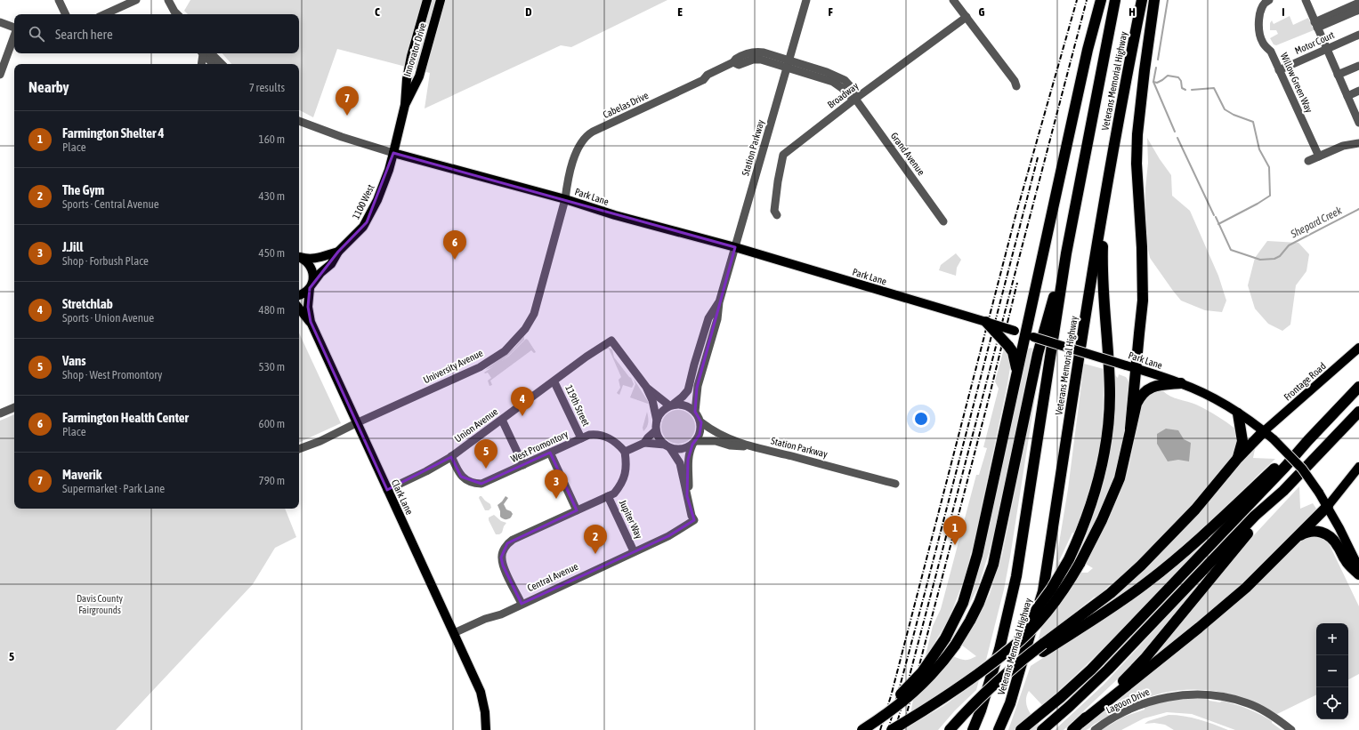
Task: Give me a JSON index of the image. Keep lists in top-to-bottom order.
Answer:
{
  "streets": {
    "highway": ["Veterans Memorial Highway"],
    "main road": [
      "Innovator Drive",
      "Park Lane",
      "1100 West",
      "Frontage Road",
      "Clark Lane"
    ],
    "street": [
      "Motor Court",
      "Willow Green Way",
      "Broadway",
      "Cabelas Drive",
      "Station Parkway",
      "Grand Avenue",
      "University Avenue",
      "119th Street",
      "Union Avenue",
      "West Promontory",
      "Jupiter Way",
      "Central Avenue",
      "Lagoon Drive"
    ]
  },
  "crossings": [
    ["Motor Court", "Willow Green Way"],
    ["Innovator Drive", "Park Lane"],
    ["Innovator Drive", "1100 West"],
    ["Broadway", "Grand Avenue"],
    ["Cabelas Drive", "Station Parkway"],
    ["Cabelas Drive", "Grand Avenue"],
    ["Cabelas Drive", "Park Lane"],
    ["Cabelas Drive", "University Avenue"],
    ["Station Parkway", "Grand Avenue"],
    ["Station Parkway", "Park Lane"],
    ["Station Parkway", "Union Avenue"],
    ["Station Parkway", "Central Avenue"],
    ["Park Lane", "1100 West"],
    ["Park Lane", "University Avenue"],
    ["Park Lane", "Frontage Road"],
    ["1100 West", "Clark Lane"],
    ["University Avenue", "Clark Lane"],
    ["119th Street", "Union Avenue"],
    ["119th Street", "West Promontory"],
    ["119th Street", "Jupiter Way"],
    ["Union Avenue", "West Promontory"],
    ["Union Avenue", "Clark Lane"],
    ["Union Avenue", "Central Avenue"],
    ["West Promontory", "Jupiter Way"],
    ["Clark Lane", "Central Avenue"],
    ["Jupiter Way", "Central Avenue"]
  ],
  "water": ["Shepard Creek"],
  "parks": ["Davis County Fairgrounds"],
  "page": {
    "search": "Search here",
    "heading": ["Nearby", "7 results"],
    "pins": [
      "7",
      "6",
      "4",
      "5",
      "3",
      "1",
      "2"
    ],
    "list": [
      {
        "mark": "1",
        "name": "Farmington Shelter 4",
        "note": "Place",
        "value": "160 m"
      },
      {
        "mark": "2",
        "name": "The Gym",
        "note": "Sports · Central Avenue",
        "value": "430 m"
      },
      {
        "mark": "3",
        "name": "J.Jill",
        "note": "Shop · Forbush Place",
        "value": "450 m"
      },
      {
        "mark": "4",
        "name": "Stretchlab",
        "note": "Sports · Union Avenue",
        "value": "480 m"
      },
      {
        "mark": "5",
        "name": "Vans",
        "note": "Shop · West Promontory",
        "value": "530 m"
      },
      {
        "mark": "6",
        "name": "Farmington Health Center",
        "note": "Place",
        "value": "600 m"
      },
      {
        "mark": "7",
        "name": "Maverik",
        "note": "Supermarket · Park Lane",
        "value": "790 m"
      }
    ],
    "map_buttons": ["+", "−"]
  },
  "grid": {
    "columns": [
      "C",
      "D",
      "E",
      "F",
      "G",
      "H",
      "I"
    ],
    "rows": ["5"]
  }
}
